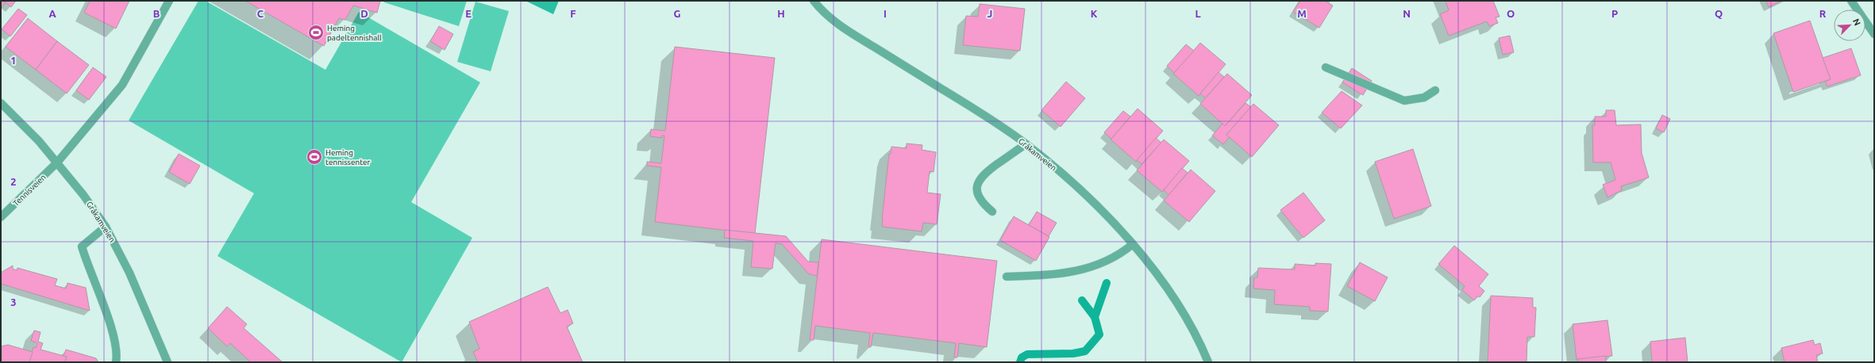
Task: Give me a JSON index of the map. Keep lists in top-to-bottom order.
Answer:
{
  "streets": {
    "street": ["Gråkamveien", "Tennisveien"]
  },
  "crossings": [
    ["Gråkamveien", "Tennisveien"]
  ],
  "places": {
    "sports": ["Heming padeltennishall", "Heming tennissenter"]
  },
  "north": "top right",
  "grid": {
    "columns": [
      "A",
      "B",
      "C",
      "D",
      "E",
      "F",
      "G",
      "H",
      "I",
      "J",
      "K",
      "L",
      "M",
      "N",
      "O",
      "P",
      "Q",
      "R"
    ],
    "rows": ["1", "2", "3"]
  }
}
